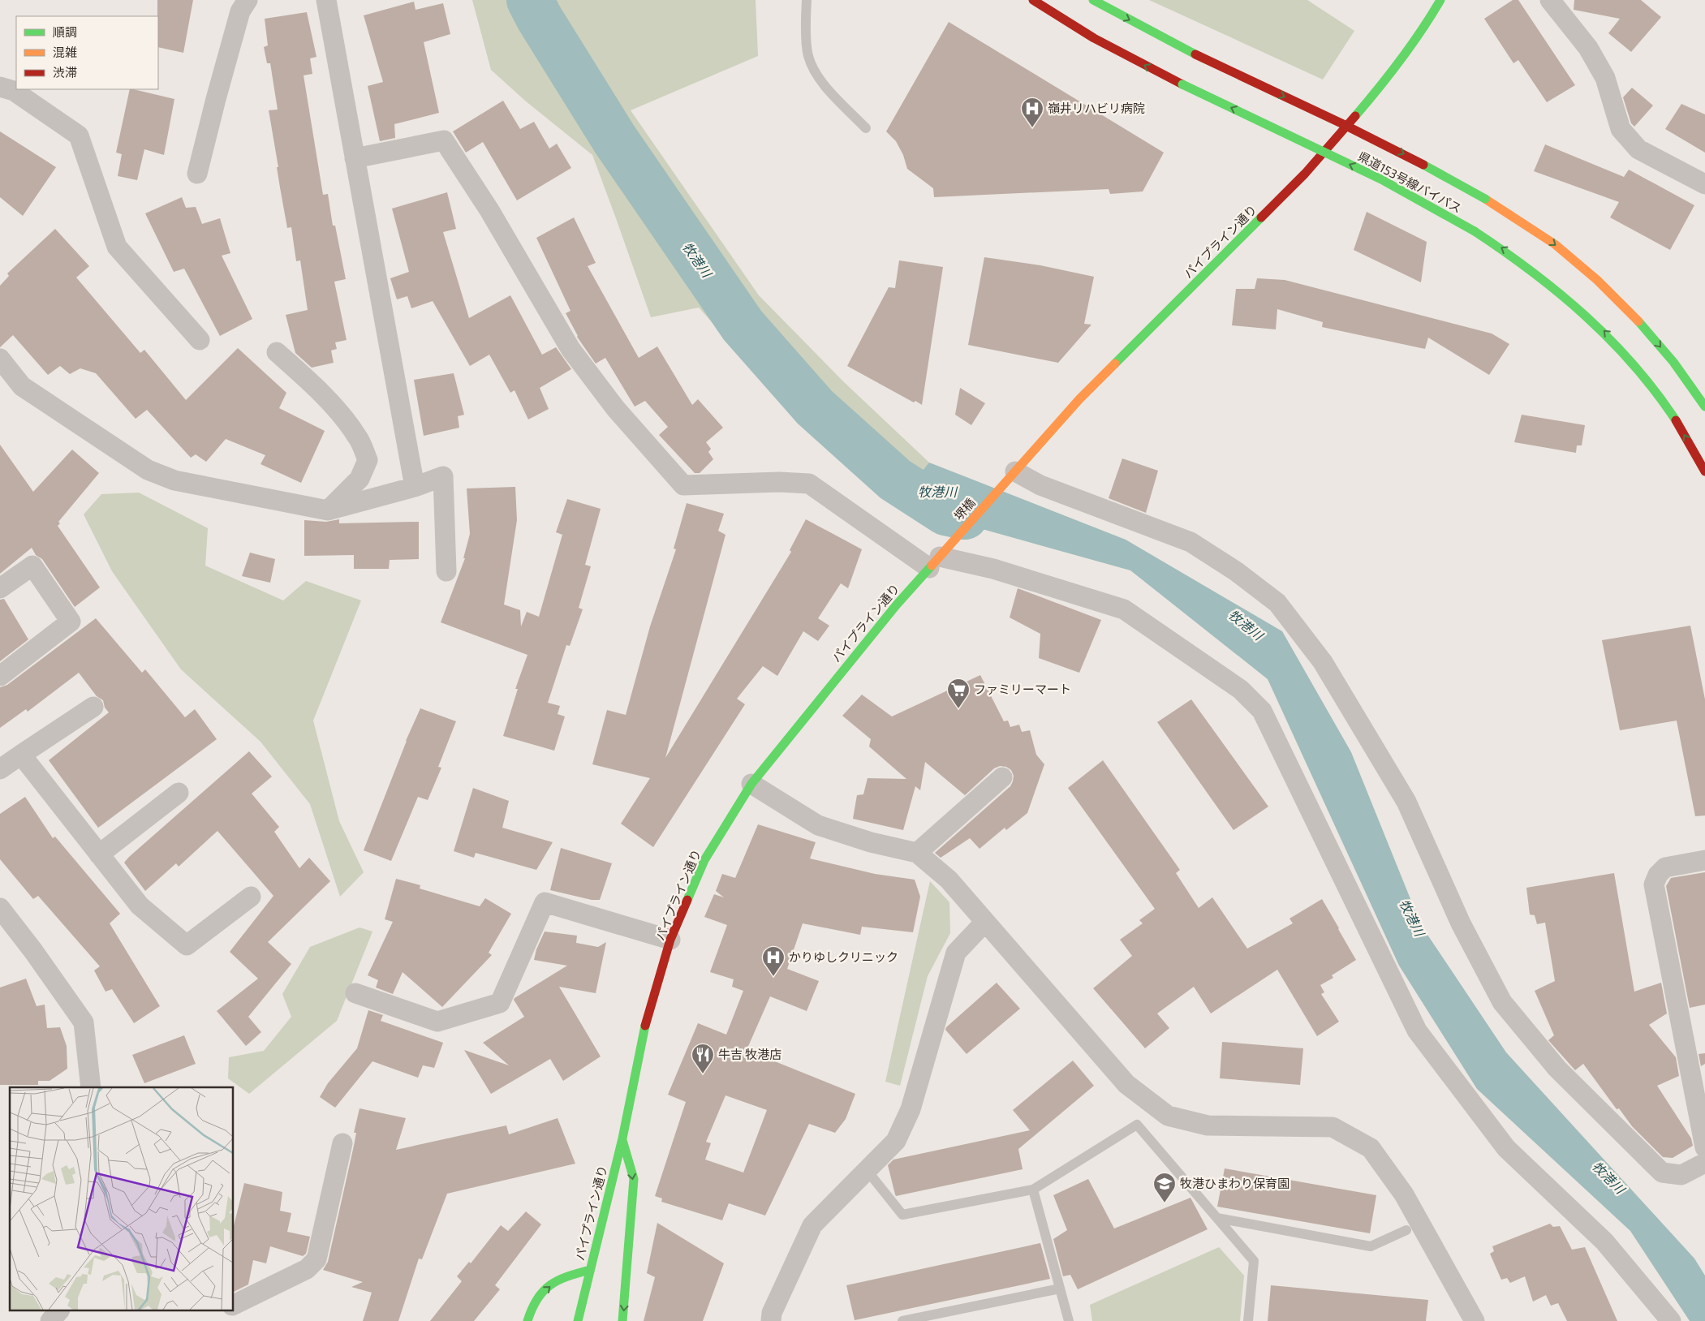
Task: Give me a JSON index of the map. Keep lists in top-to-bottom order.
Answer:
{
  "streets": {
    "main road": ["県道153号線バイパス", "パイプライン通り", "堺橋"]
  },
  "crossings": [
    ["パイプライン通り", "堺橋"]
  ],
  "water": ["牧港川"],
  "places": {
    "hospital": ["嶺井リハビリ病院", "かりゆしクリニック"],
    "supermarket": ["ファミリーマート"],
    "restaurant": ["牛吉 牧港店"],
    "school or university": ["牧港ひまわり保育園"]
  },
  "legend": ["順調", "混雑", "渋滞"]
}
